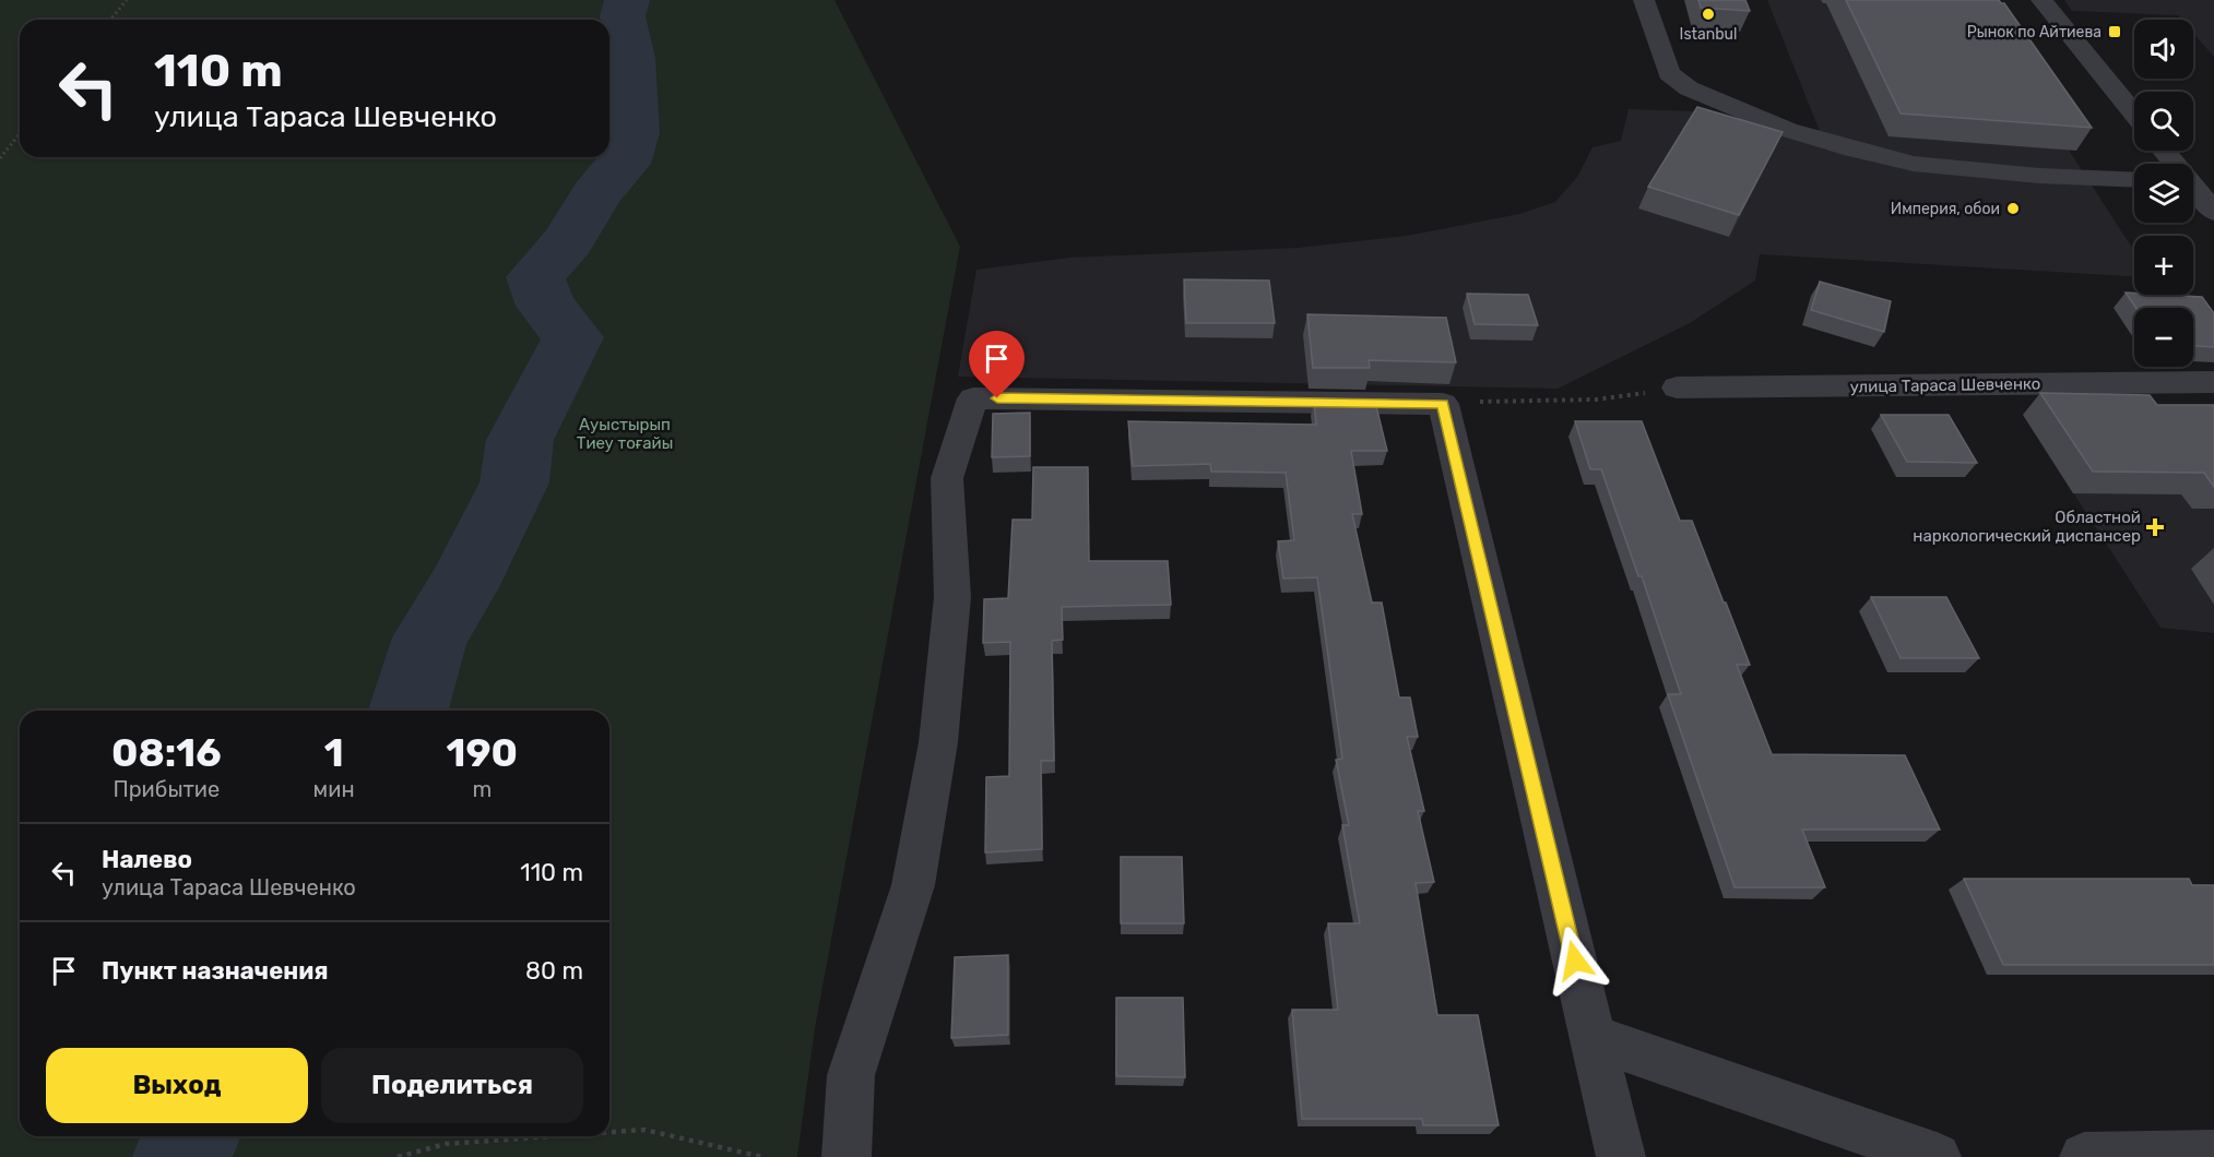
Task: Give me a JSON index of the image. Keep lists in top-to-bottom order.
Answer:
{
  "streets": {
    "street": ["улица Тараса Шевченко"]
  },
  "parks": ["Ауыстырып Тиеу тоғайы"],
  "places": {
    "other": ["Istanbul", "Империя, обои"],
    "transit": ["Рынок по Айтиева"],
    "health": ["Областной наркологический диспансер"]
  },
  "page": {
    "map_buttons": ["+", "−"],
    "turn": ["110 m", "улица Тараса Шевченко"],
    "eta": [
      "08:16",
      "Прибытие",
      "1",
      "мин",
      "190",
      "m"
    ],
    "list": [
      {
        "name": "Налево",
        "note": "улица Тараса Шевченко",
        "value": "110 m"
      },
      {
        "name": "Пункт назначения",
        "value": "80 m"
      }
    ],
    "buttons": ["Выход", "Поделиться"]
  }
}
